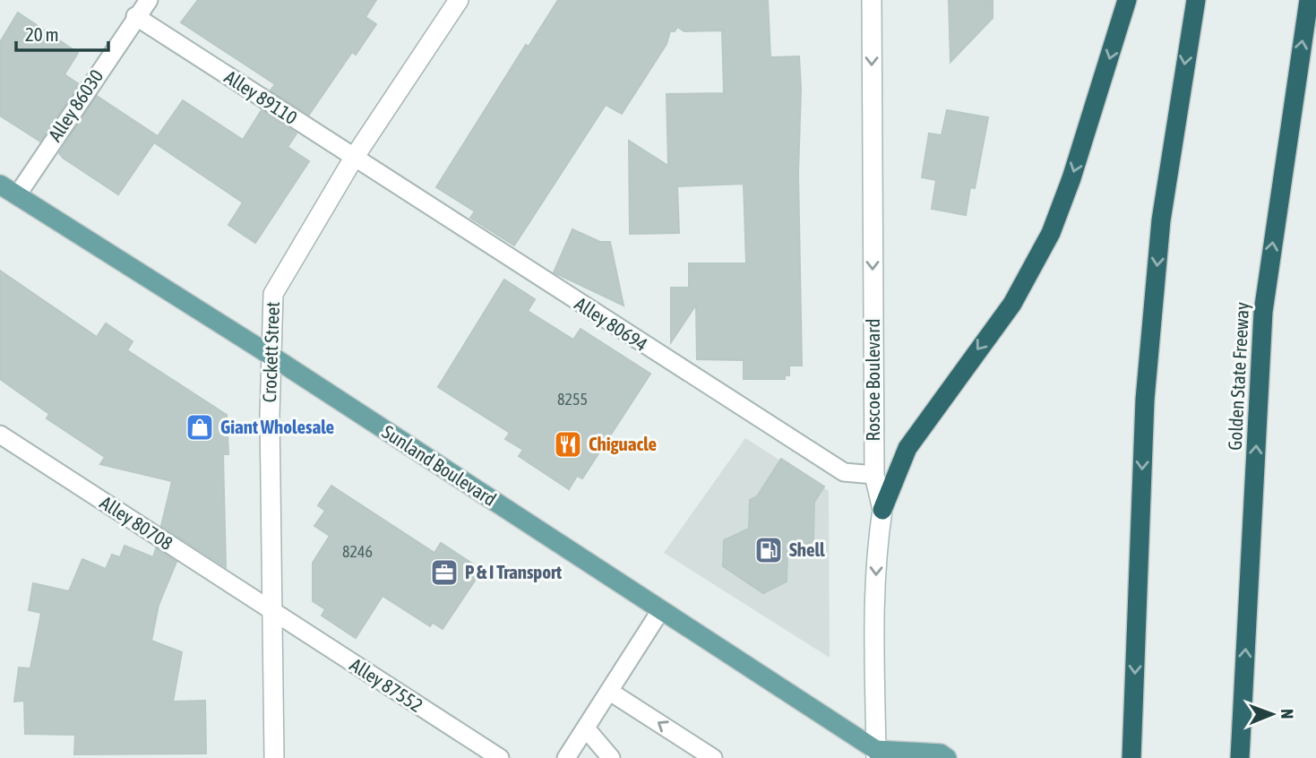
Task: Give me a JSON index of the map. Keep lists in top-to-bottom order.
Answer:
{
  "streets": {
    "highway": ["Golden State Freeway"],
    "main road": ["Sunland Boulevard"],
    "street": ["Crockett Street", "Roscoe Boulevard"],
    "lane": [
      "Alley 89110",
      "Alley 86030",
      "Alley 80694",
      "Alley 80708",
      "Alley 87552"
    ]
  },
  "crossings": [
    ["Alley 89110", "Alley 86030"],
    ["Alley 89110", "Alley 80694"],
    ["Alley 89110", "Crockett Street"],
    ["Alley 86030", "Sunland Boulevard"],
    ["Alley 80694", "Crockett Street"],
    ["Alley 80694", "Roscoe Boulevard"],
    ["Crockett Street", "Sunland Boulevard"],
    ["Crockett Street", "Alley 80708"],
    ["Crockett Street", "Alley 87552"],
    ["Roscoe Boulevard", "Sunland Boulevard"],
    ["Alley 80708", "Alley 87552"]
  ],
  "one_way": ["Roscoe Boulevard"],
  "places": {
    "shop": ["Giant Wholesale"],
    "restaurant": ["Chiguacle"],
    "fuel station": ["Shell"],
    "office": ["P & I Transport"]
  },
  "house_numbers": ["8255", "8246"],
  "scale_bar": "20 m",
  "north": "right"
}
